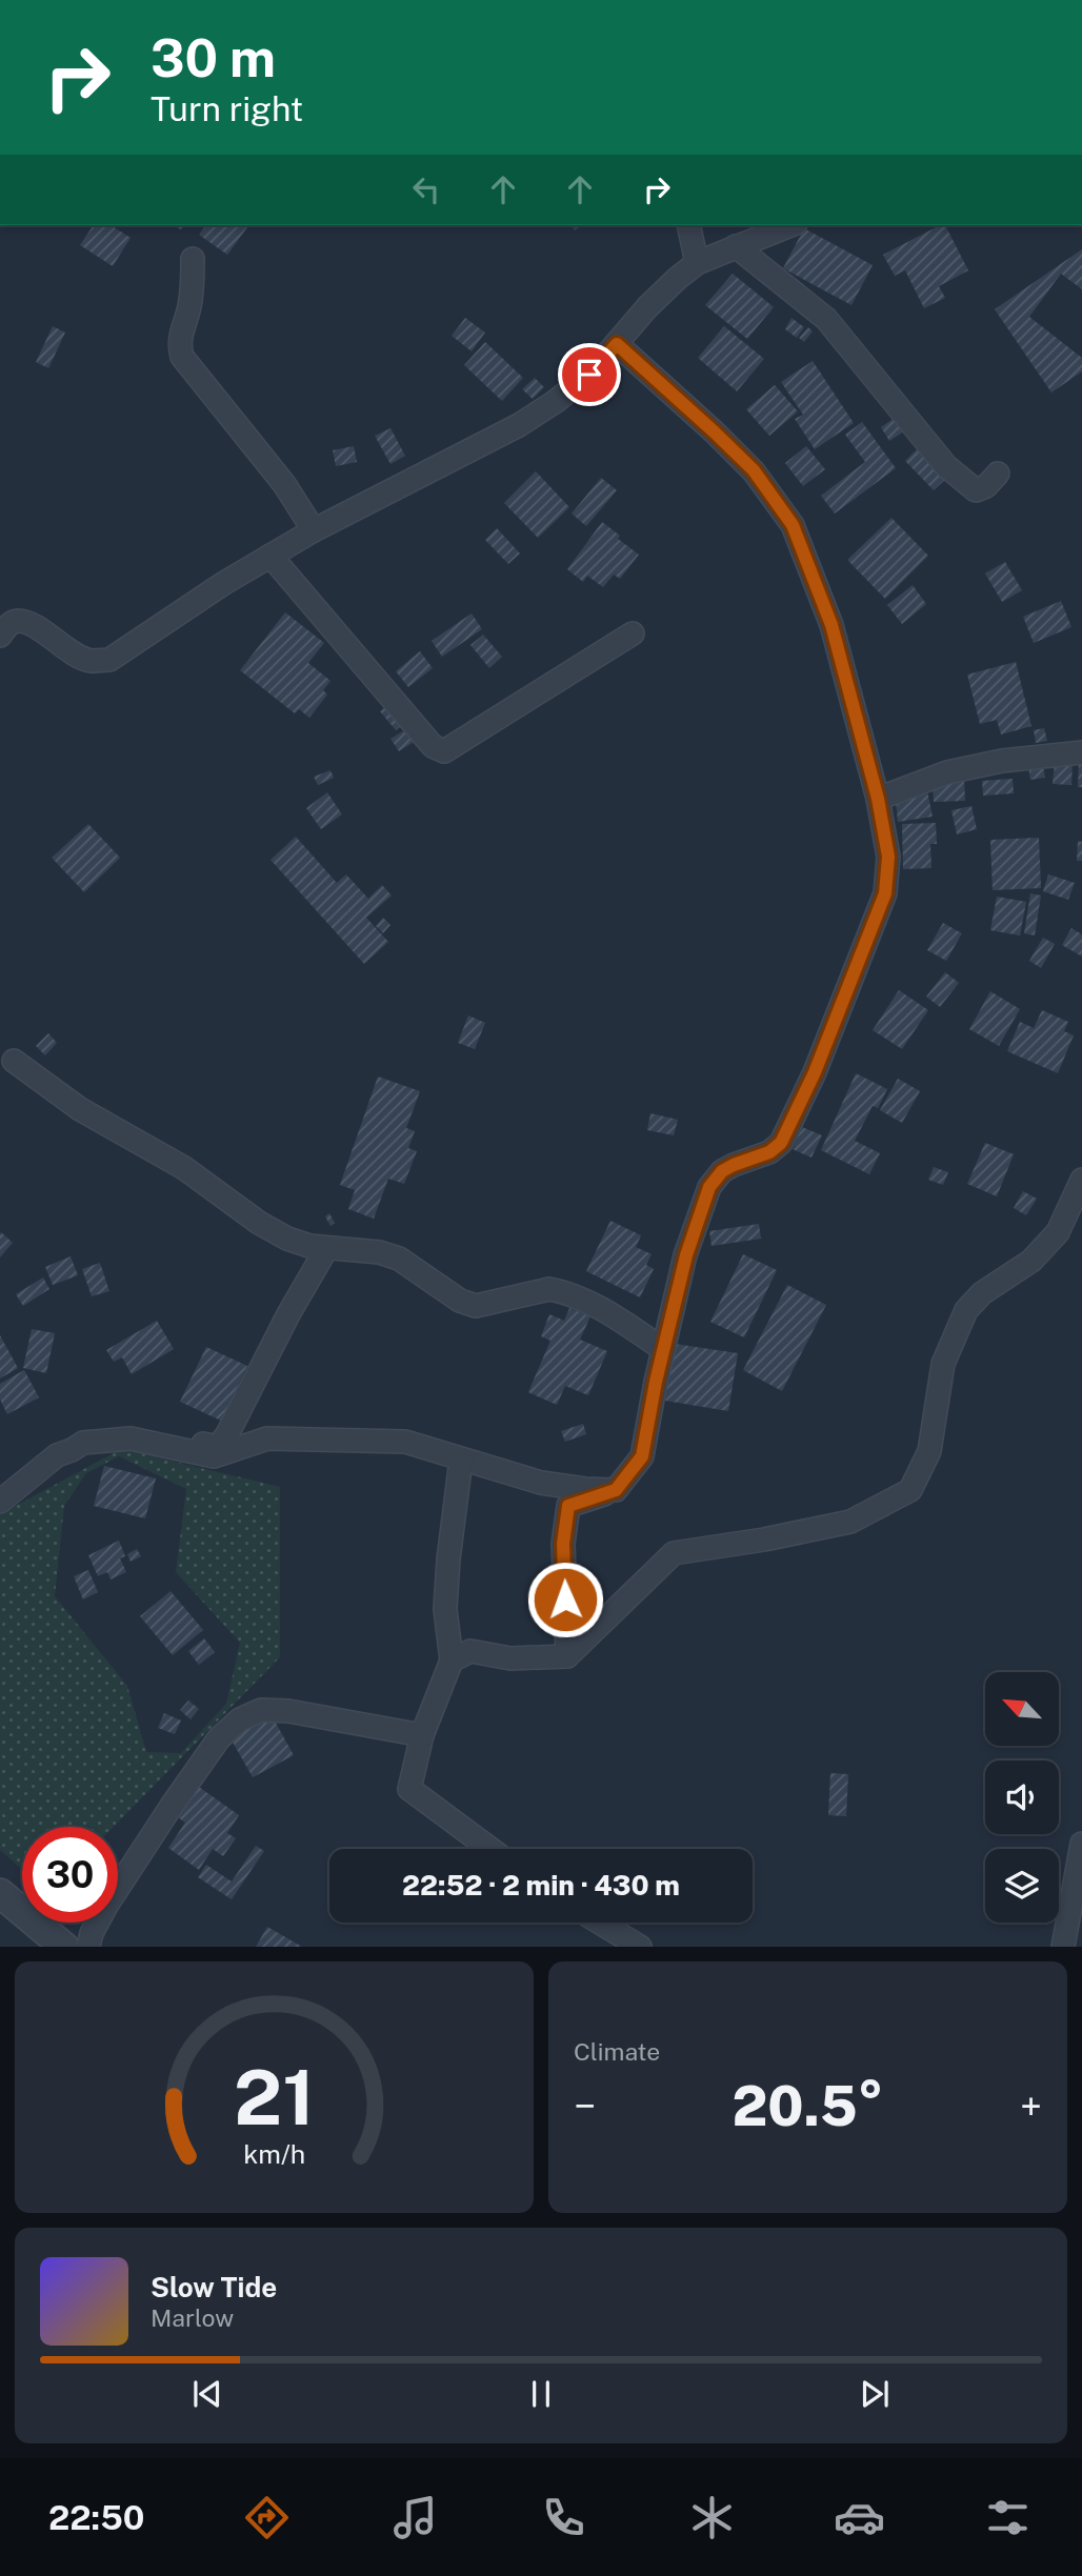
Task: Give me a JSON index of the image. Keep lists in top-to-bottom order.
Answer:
{
  "north": "top left",
  "page": {
    "turn": ["30 m", "Turn right"],
    "limit": "30",
    "trip": "22:52 · 2 min · 430 m",
    "tile": "Climate",
    "heat": ["−", "20.5°", "+"],
    "song": ["Slow Tide", "Marlow"],
    "tabs": "22:50",
    "gauge": ["21", "km/h"]
  }
}
